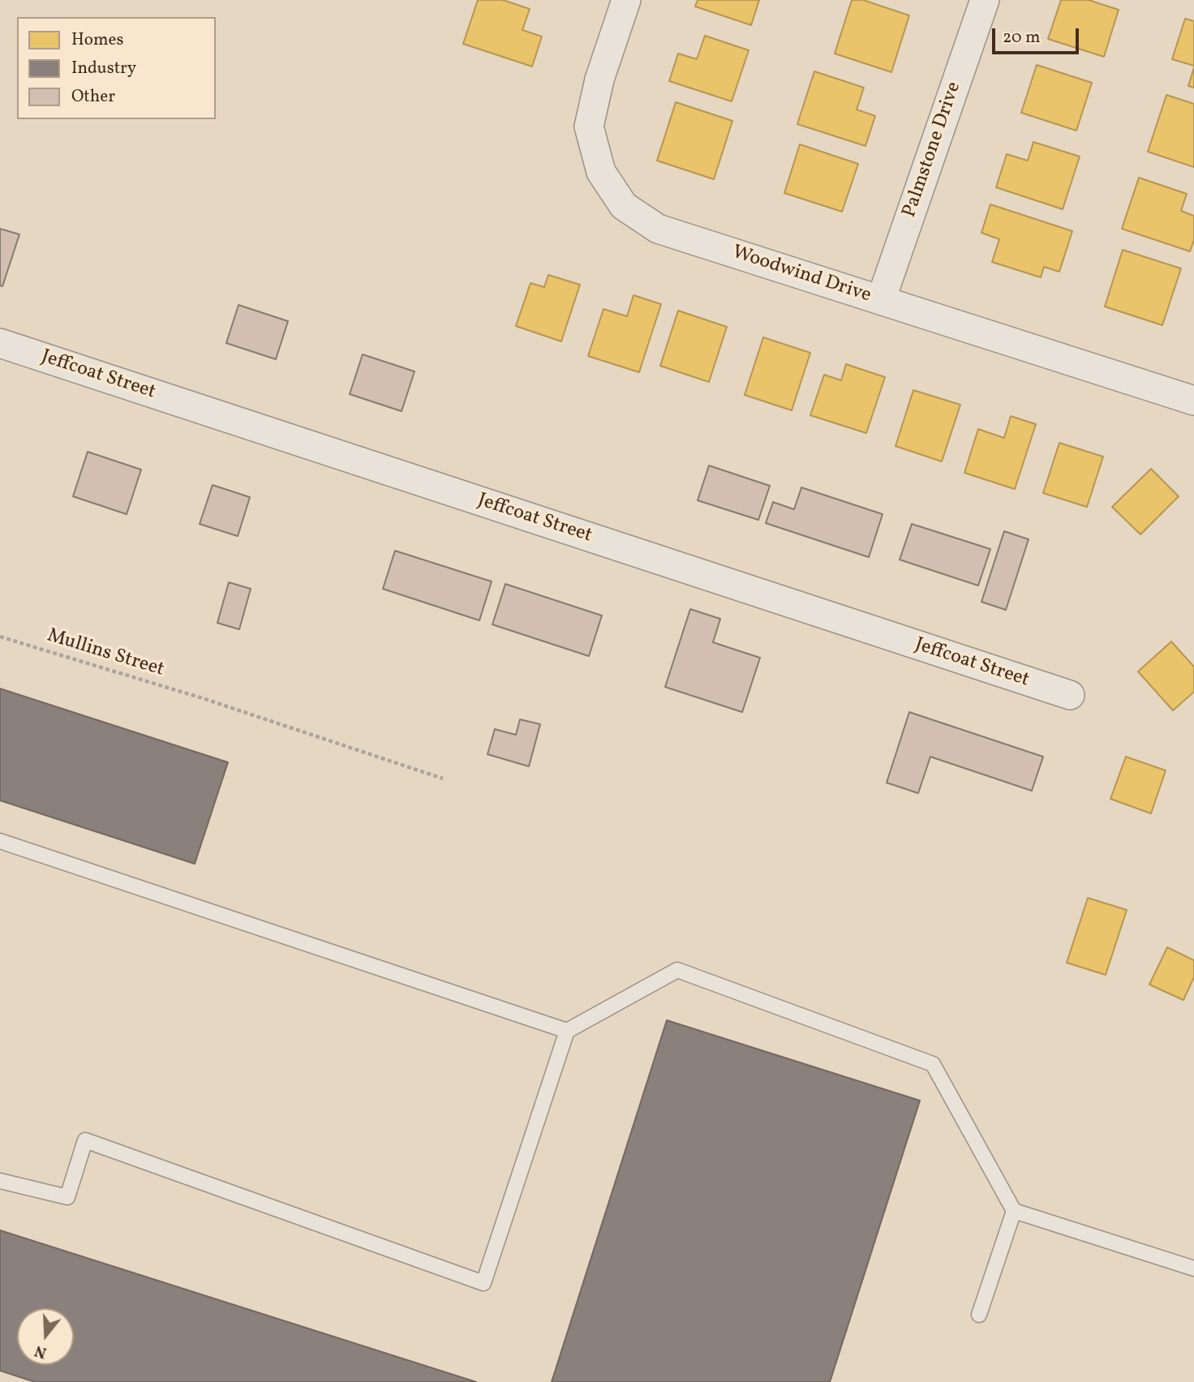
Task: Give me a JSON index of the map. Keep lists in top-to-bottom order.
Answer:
{
  "streets": {
    "street": ["Palmstone Drive", "Woodwind Drive", "Jeffcoat Street"],
    "path": ["Mullins Street"]
  },
  "crossings": [
    ["Palmstone Drive", "Woodwind Drive"]
  ],
  "legend": ["Homes", "Industry", "Other"],
  "scale_bar": "20 m",
  "north": "bottom"
}
